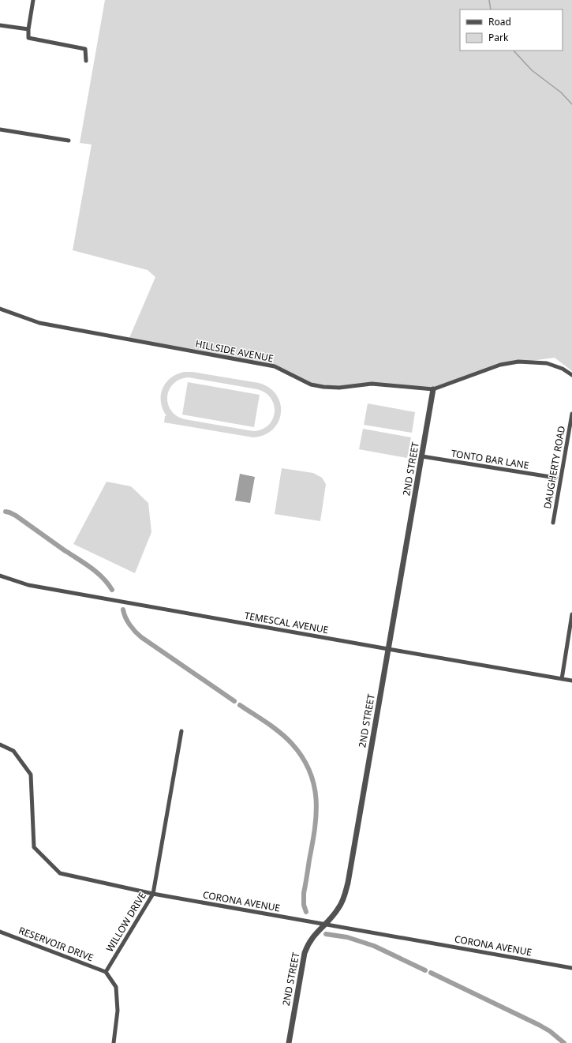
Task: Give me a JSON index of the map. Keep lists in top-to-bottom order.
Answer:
{
  "streets": {
    "street": [
      "HILLSIDE AVENUE",
      "TONTO BAR LANE",
      "DAUGHERTY ROAD",
      "2ND STREET",
      "TEMESCAL AVENUE",
      "CORONA AVENUE",
      "WILLOW DRIVE",
      "RESERVOIR DRIVE"
    ]
  },
  "crossings": [
    ["HILLSIDE AVENUE", "2ND STREET"],
    ["TONTO BAR LANE", "2ND STREET"],
    ["2ND STREET", "TEMESCAL AVENUE"],
    ["2ND STREET", "CORONA AVENUE"],
    ["CORONA AVENUE", "WILLOW DRIVE"],
    ["WILLOW DRIVE", "RESERVOIR DRIVE"]
  ],
  "legend": ["Road", "Park"]
}
